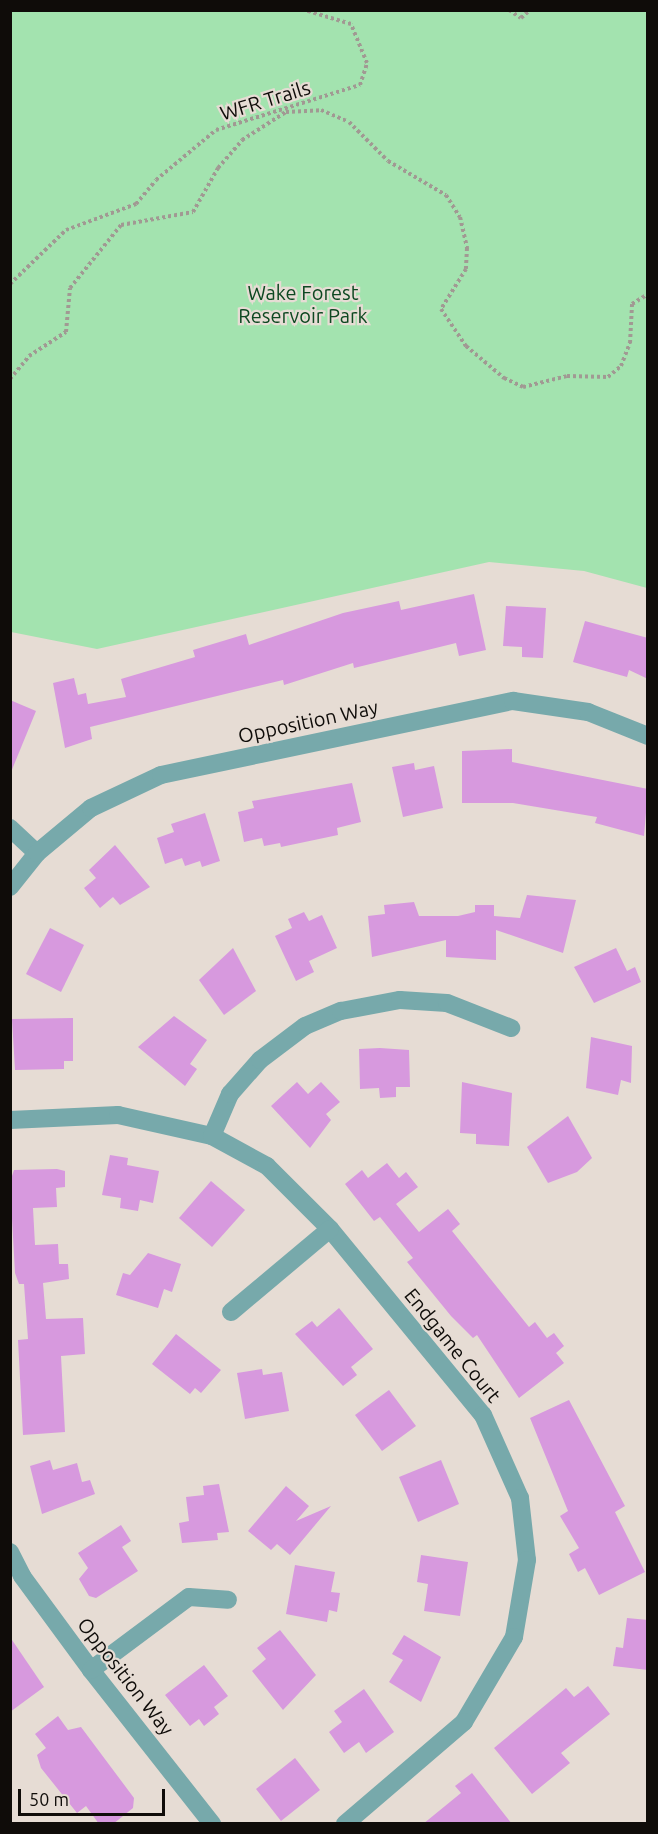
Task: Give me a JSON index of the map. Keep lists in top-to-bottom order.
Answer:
{
  "streets": {
    "street": ["Opposition Way", "Endgame Court"],
    "path": ["WFR Trails"]
  },
  "parks": ["Wake Forest Reservoir Park"],
  "scale_bar": "50 m"
}
